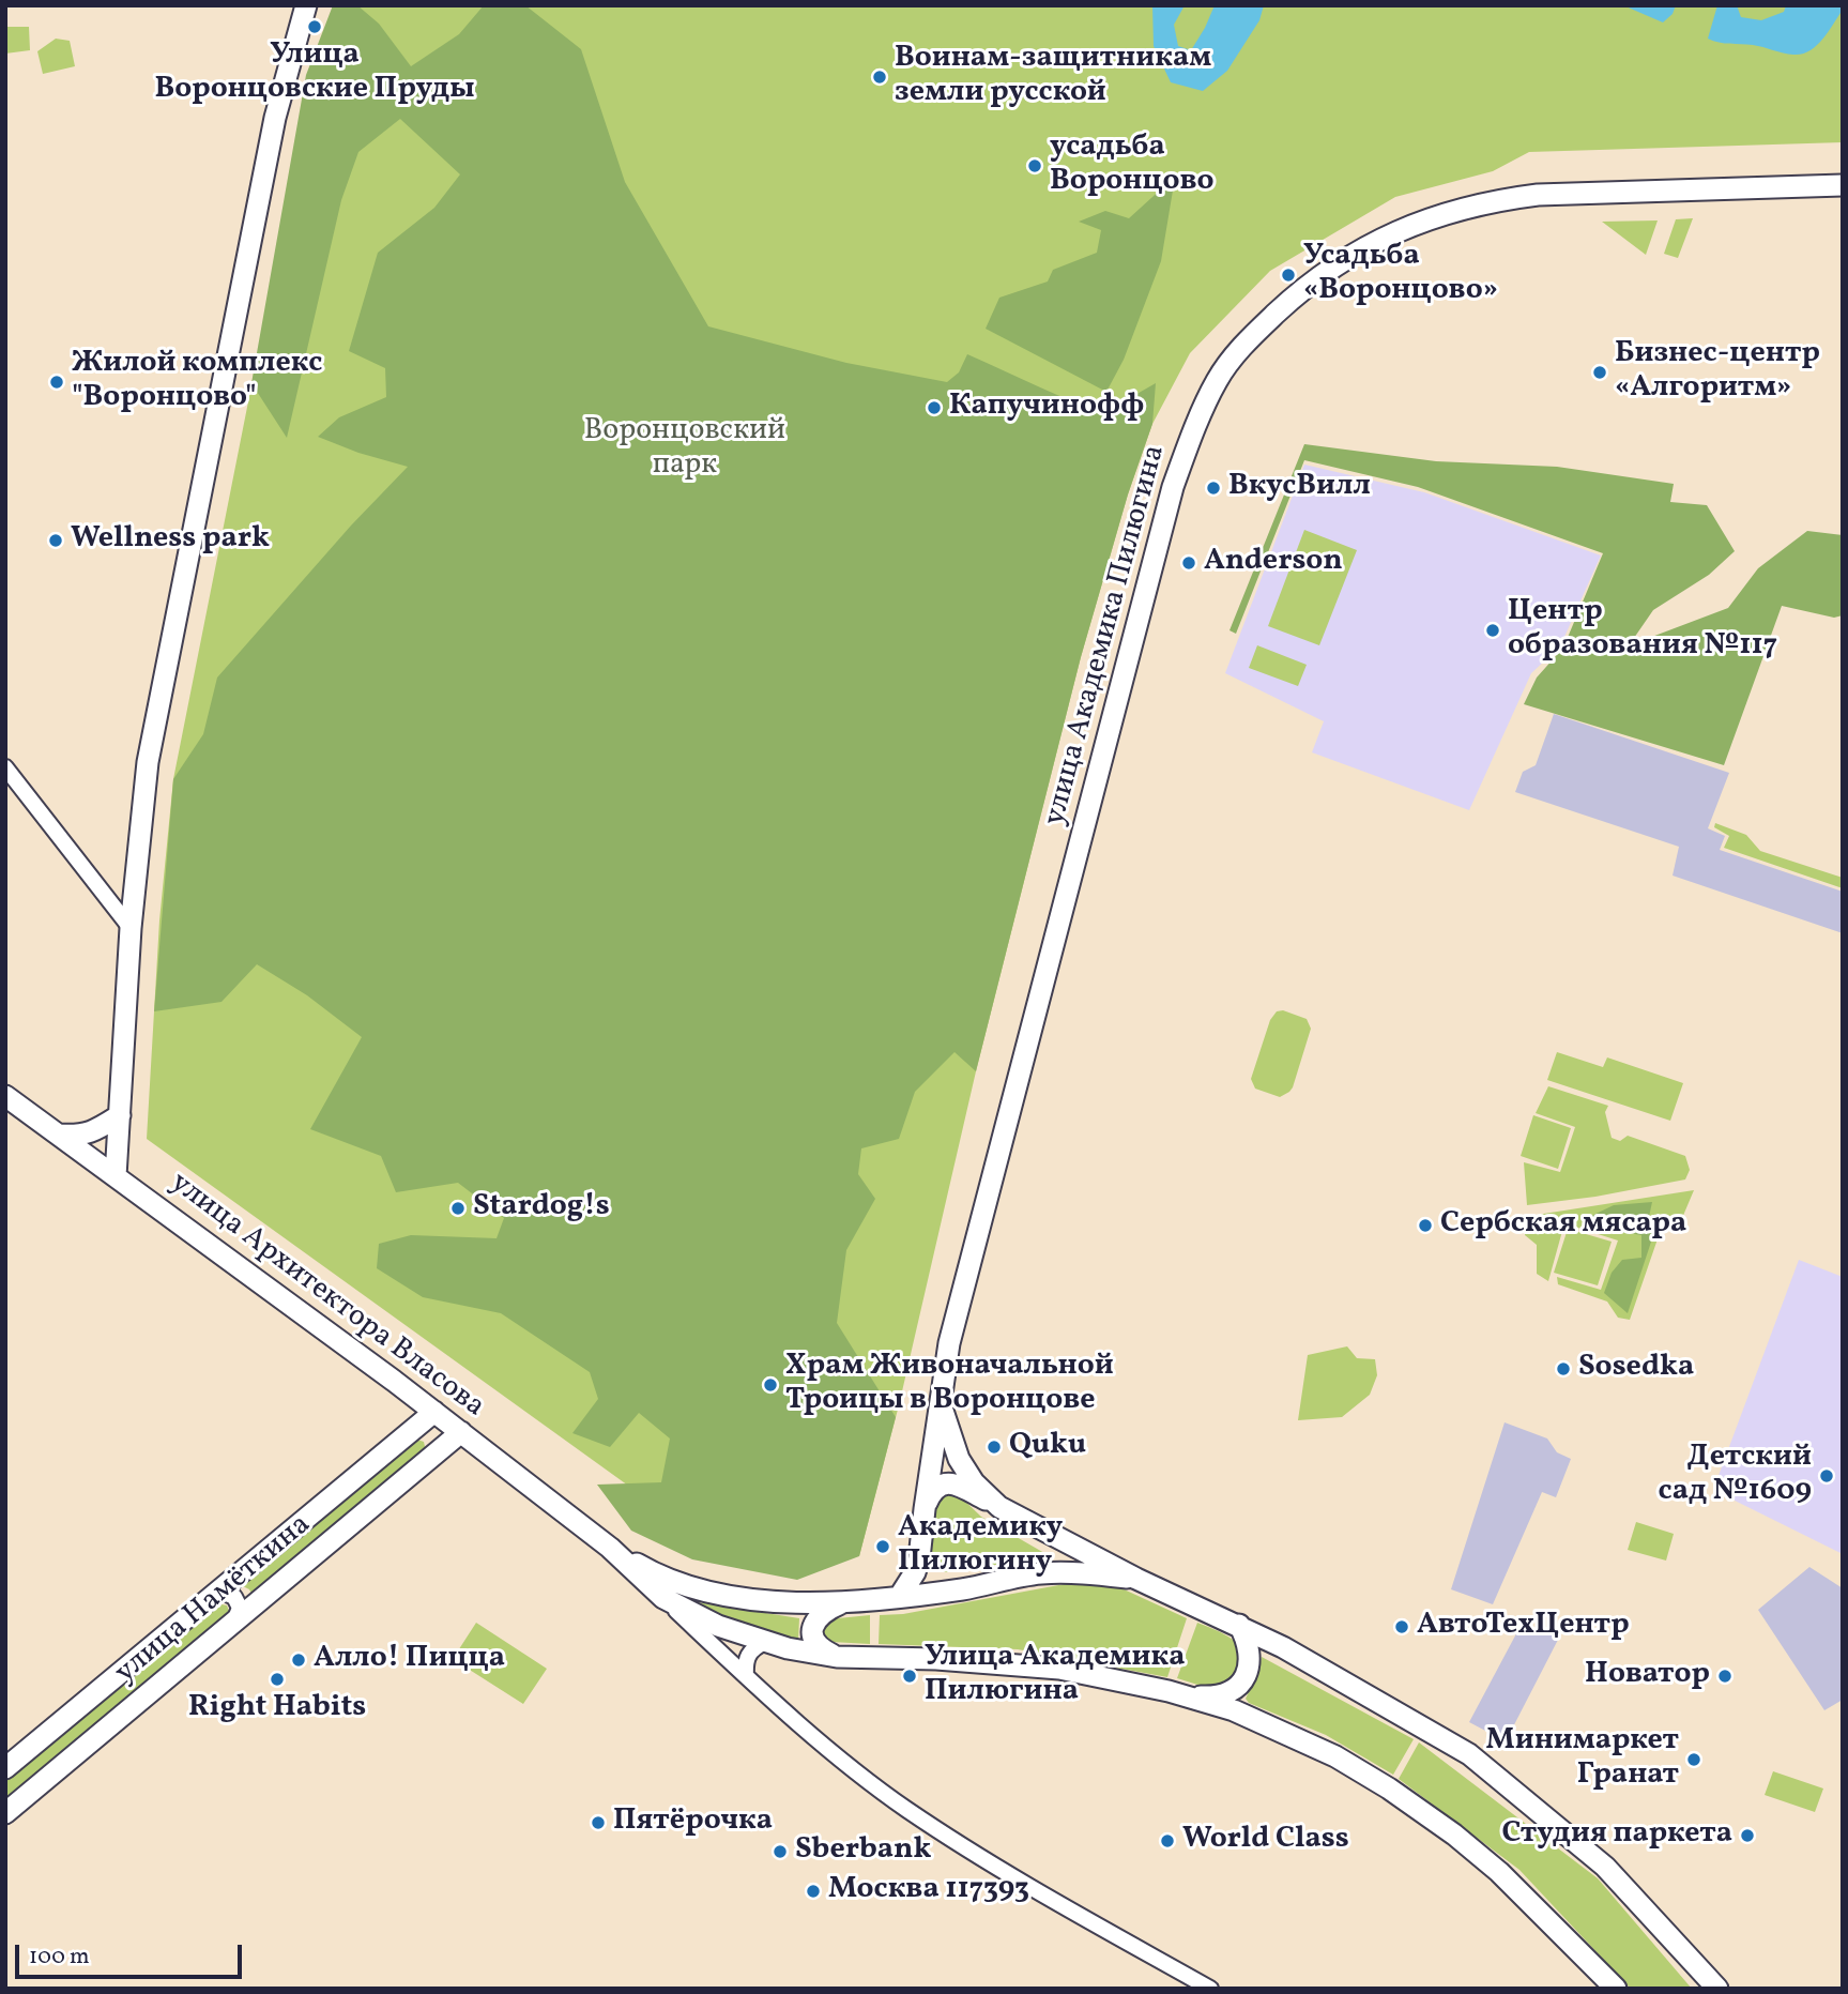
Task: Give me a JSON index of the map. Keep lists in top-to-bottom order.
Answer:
{
  "streets": {
    "street": ["улица Академика Пилюгина", "улица Архитектора Власова", "улица Намёткина"]
  },
  "crossings": [
    ["улица Академика Пилюгина", "улица Архитектора Власова"],
    ["улица Архитектора Власова", "улица Намёткина"]
  ],
  "parks": ["Воронцовский парк"],
  "places": [
    "Улица Воронцовские Пруды",
    "Воинам-защитникам земли русской",
    "усадьба Воронцово",
    "Усадьба «Воронцово»",
    "Бизнес-центр «Алгоритм»",
    "Жилой комплекс \"Воронцово\"",
    "Капучинофф",
    "ВкусВилл",
    "Wellness park",
    "Anderson",
    "Центр образования №117",
    "Stardog!s",
    "Сербская мясара",
    "Sosedka",
    "Храм Живоначальной Троицы в Воронцове",
    "Quku",
    "Детский сад №1609",
    "Академику Пилюгину",
    "АвтоТехЦентр",
    "Алло! Пицца",
    "Улица Академика Пилюгина",
    "Новатор",
    "Right Habits",
    "Минимаркет Гранат",
    "Пятёрочка",
    "Студия паркета",
    "World Class",
    "Sberbank",
    "Москва 117393"
  ],
  "scale_bar": "100 m"
}
